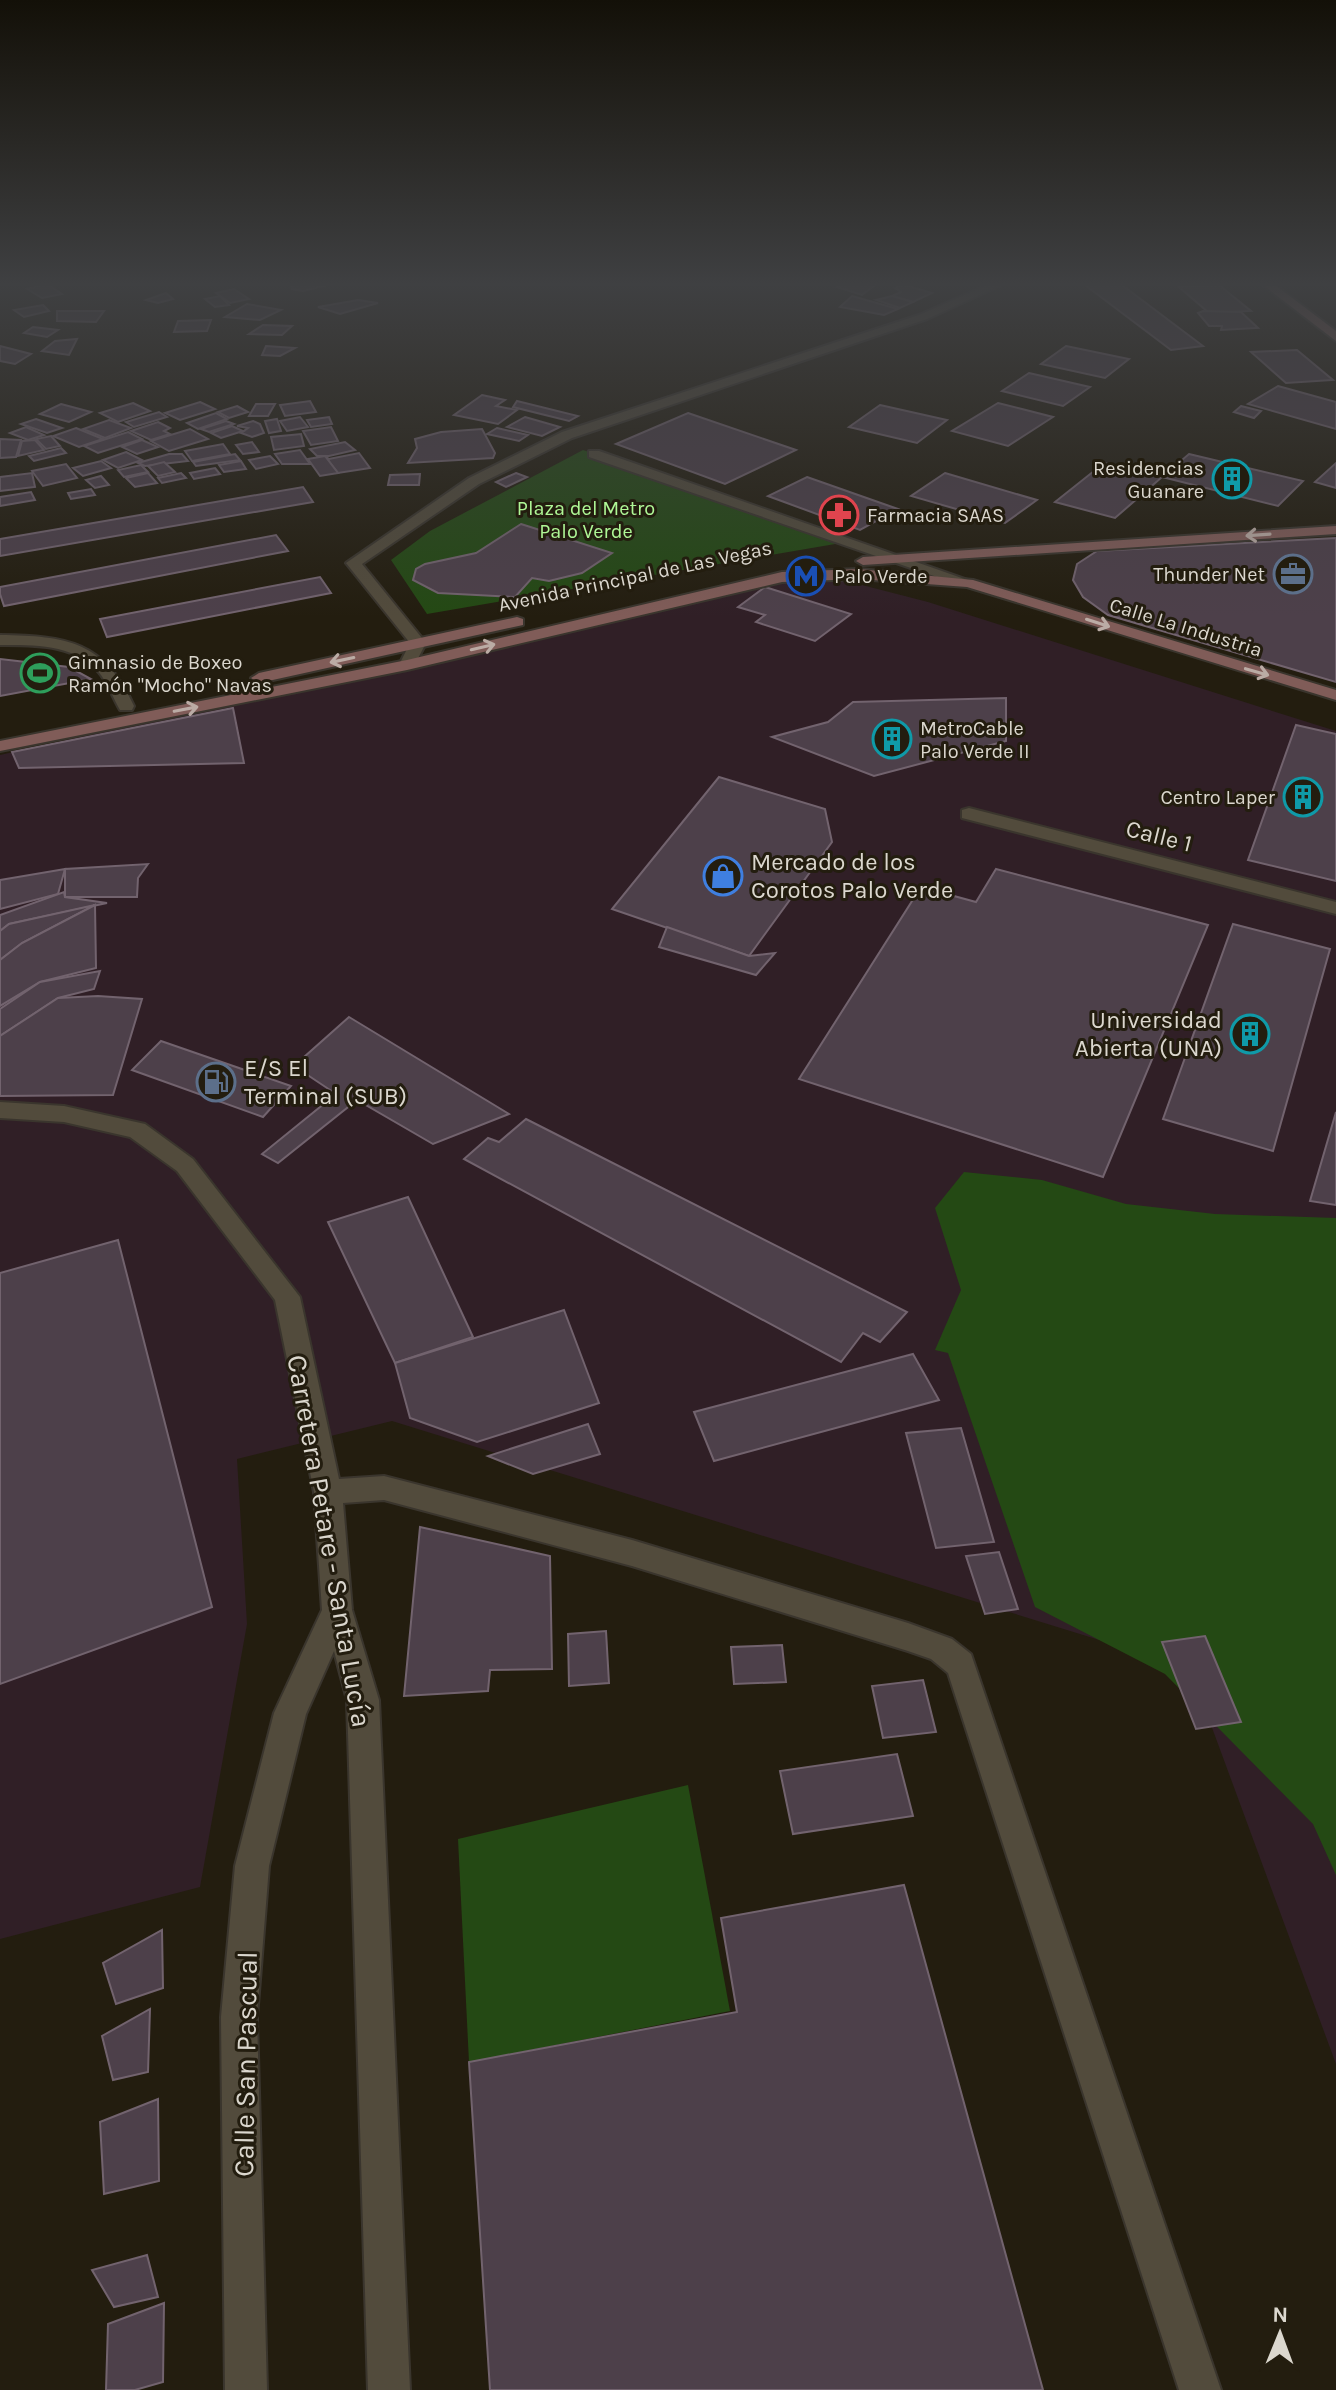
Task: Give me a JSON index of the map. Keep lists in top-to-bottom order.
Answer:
{
  "streets": {
    "street": [
      "Avenida Principal de Las Vegas",
      "Calle La Industria",
      "Calle 1",
      "Carretera Petare - Santa Lucía",
      "Calle San Pascual"
    ]
  },
  "crossings": [
    ["Avenida Principal de Las Vegas", "Calle La Industria"],
    ["Carretera Petare - Santa Lucía", "Calle San Pascual"]
  ],
  "one_way": ["Calle La Industria"],
  "parks": ["Plaza del Metro Palo Verde"],
  "places": {
    "building": [
      "Residencias Guanare",
      "MetroCable Palo Verde II",
      "Centro Laper",
      "Universidad Abierta (UNA)"
    ],
    "pharmacy": ["Farmacia SAAS"],
    "office": ["Thunder Net"],
    "metro station": ["Palo Verde"],
    "sports": ["Gimnasio de Boxeo Ramón \"Mocho\" Navas"],
    "shop": ["Mercado de los Corotos Palo Verde"],
    "fuel station": ["E/S El Terminal (SUB)"]
  },
  "north": "top"
}
